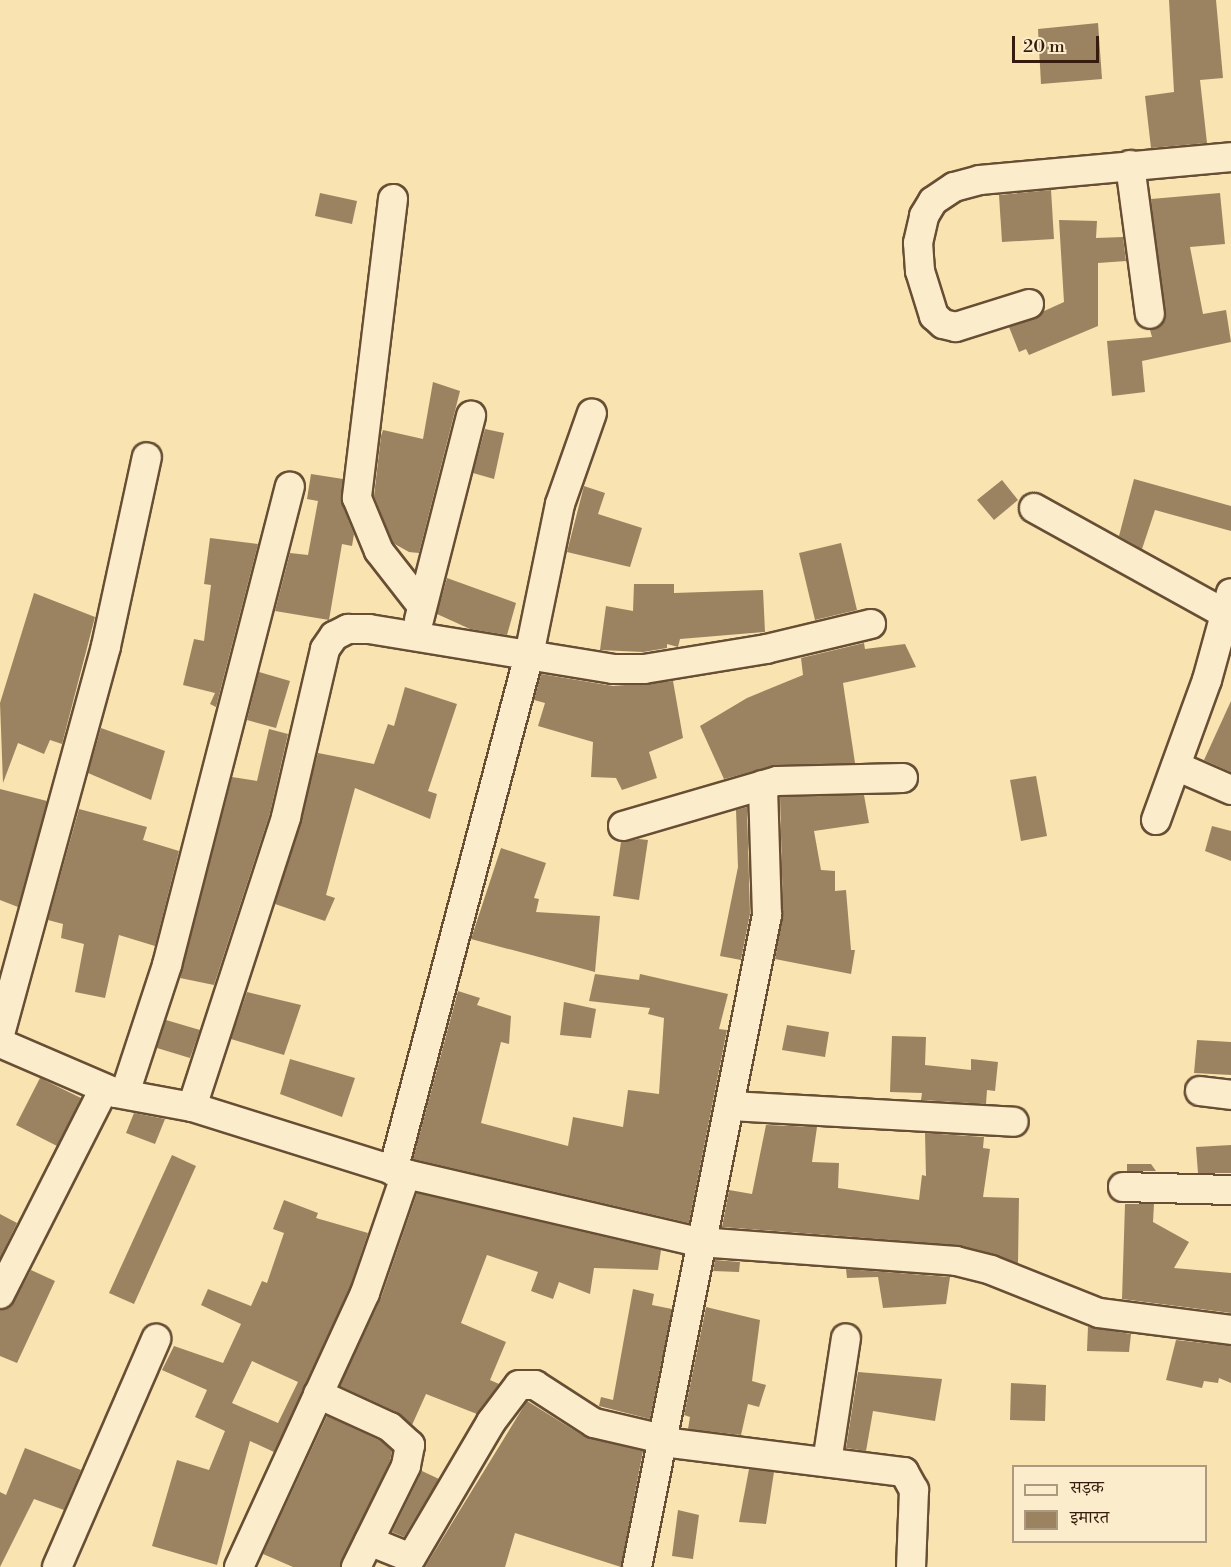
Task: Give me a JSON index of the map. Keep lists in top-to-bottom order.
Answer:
{
  "legend": ["सड़क", "इमारत"],
  "scale_bar": "20 m"
}
